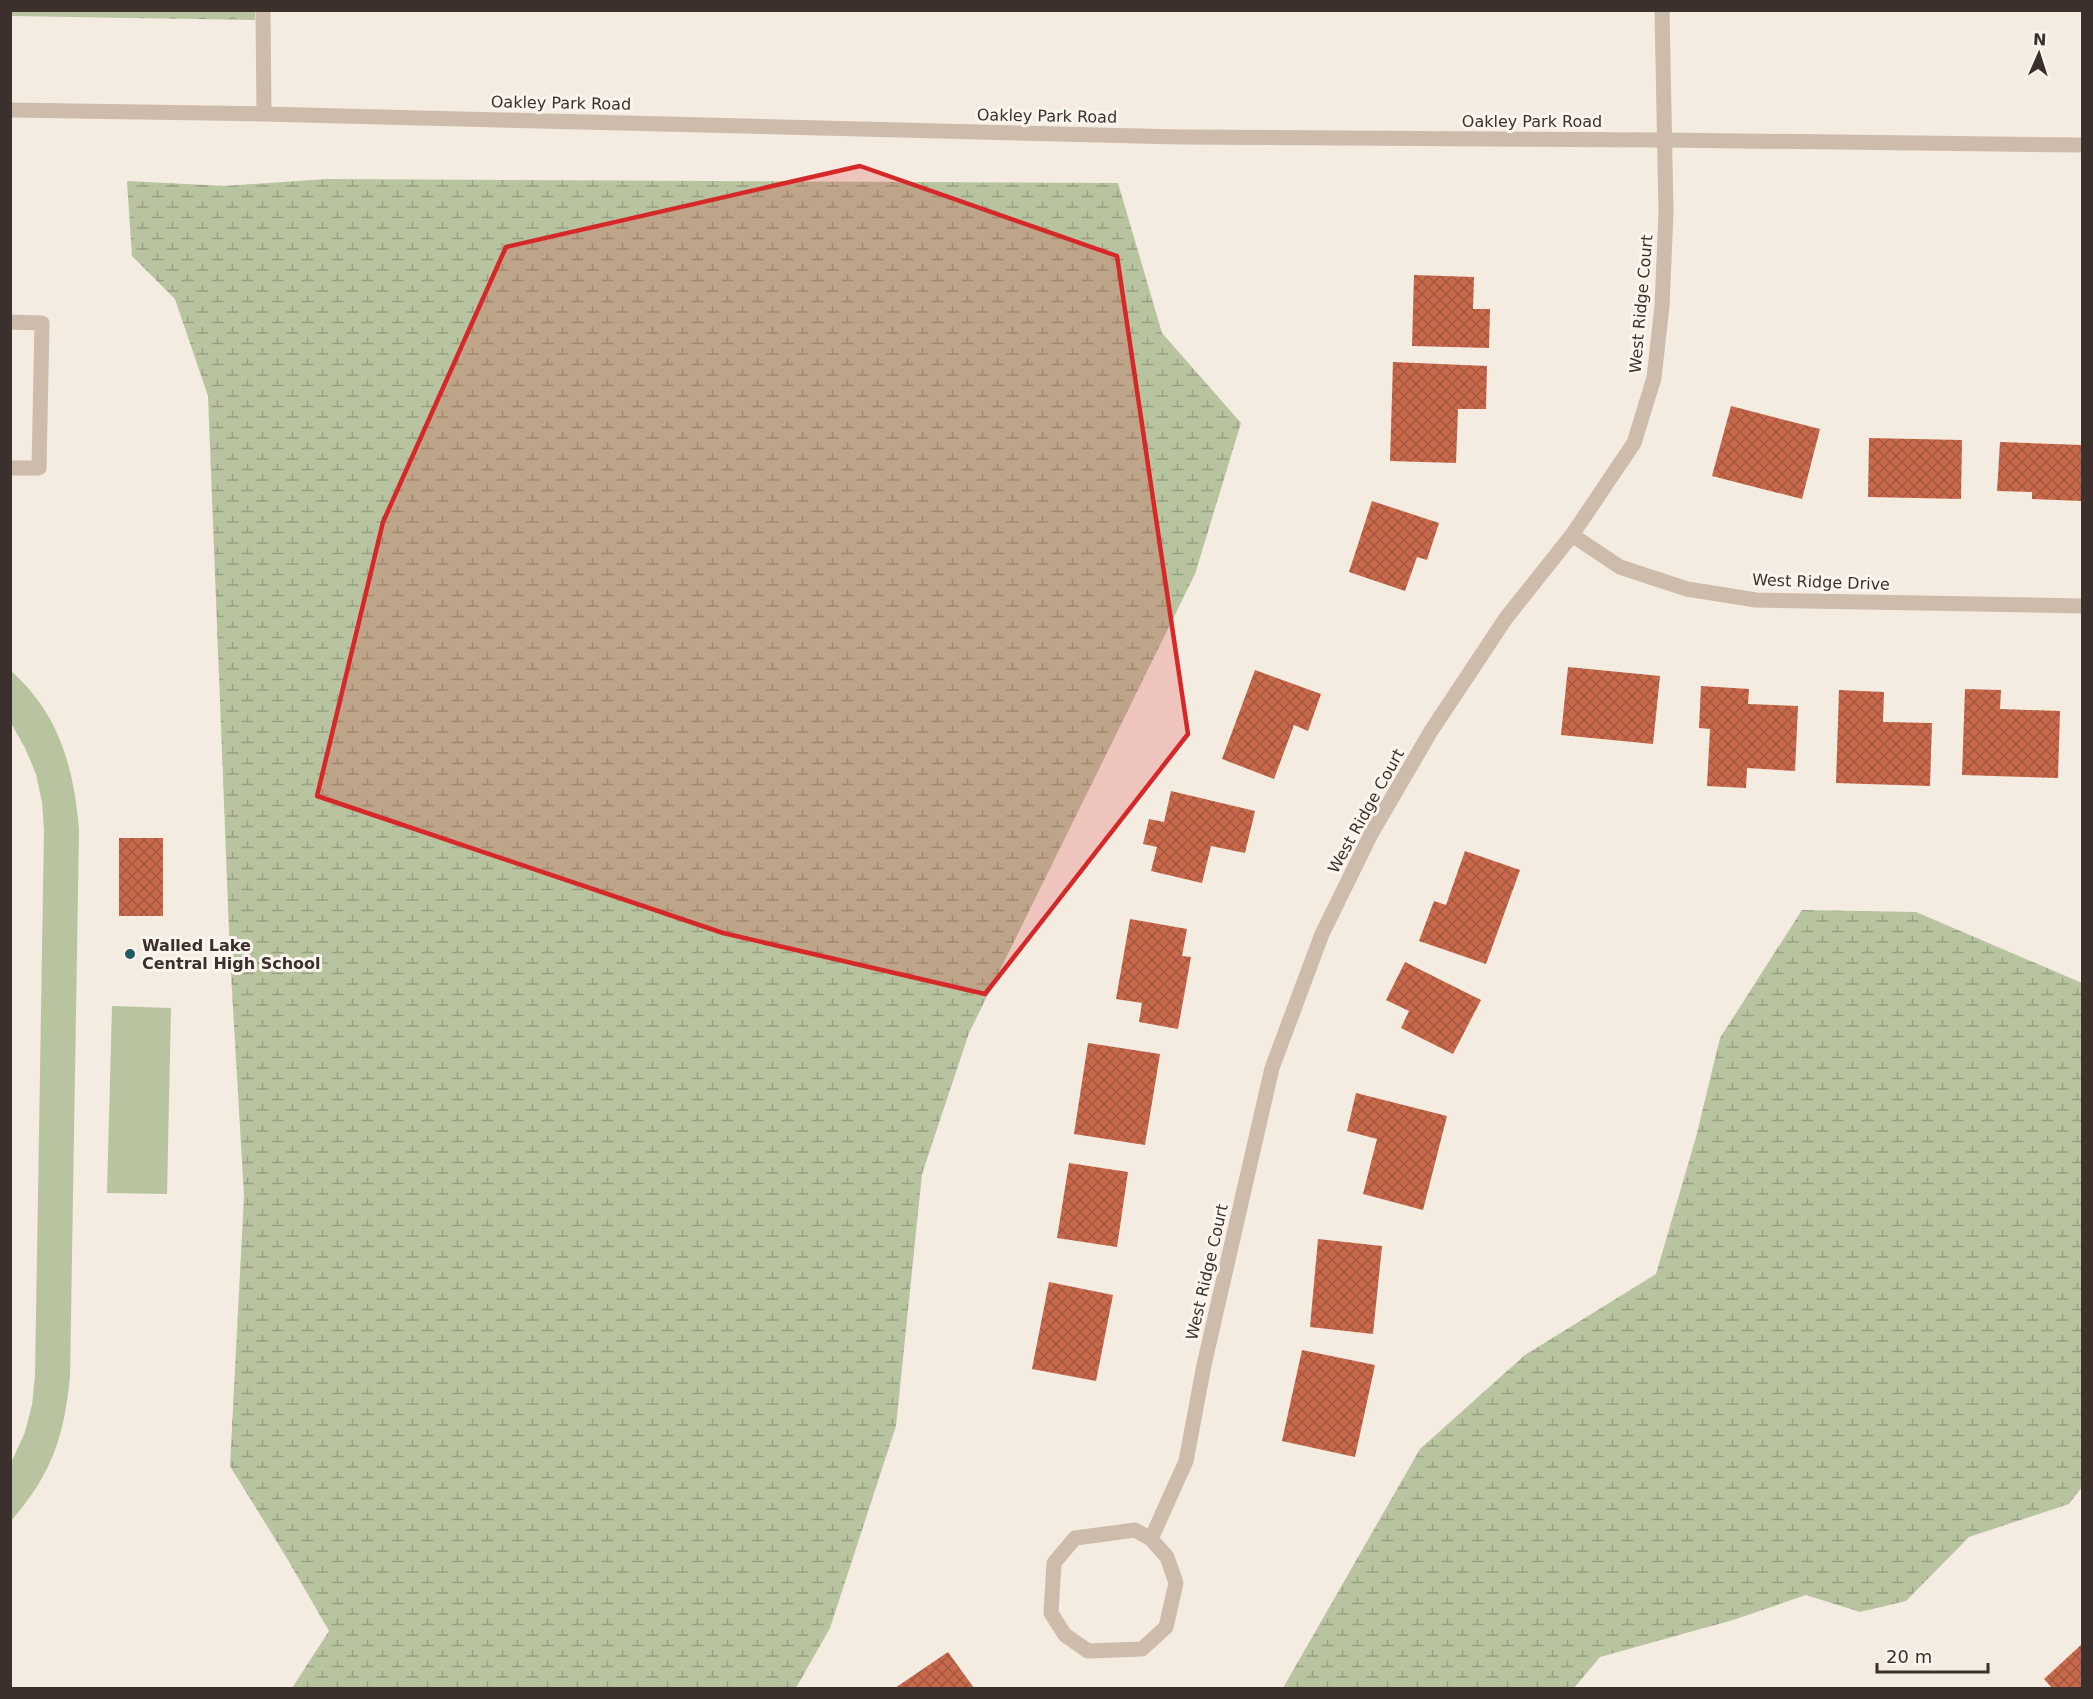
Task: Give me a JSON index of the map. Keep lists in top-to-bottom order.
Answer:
{
  "streets": {
    "street": ["Oakley Park Road", "West Ridge Court", "West Ridge Drive"]
  },
  "crossings": [
    ["Oakley Park Road", "West Ridge Court"],
    ["West Ridge Court", "West Ridge Drive"]
  ],
  "places": ["Walled Lake Central High School"],
  "scale_bar": "20 m",
  "north": "top"
}
